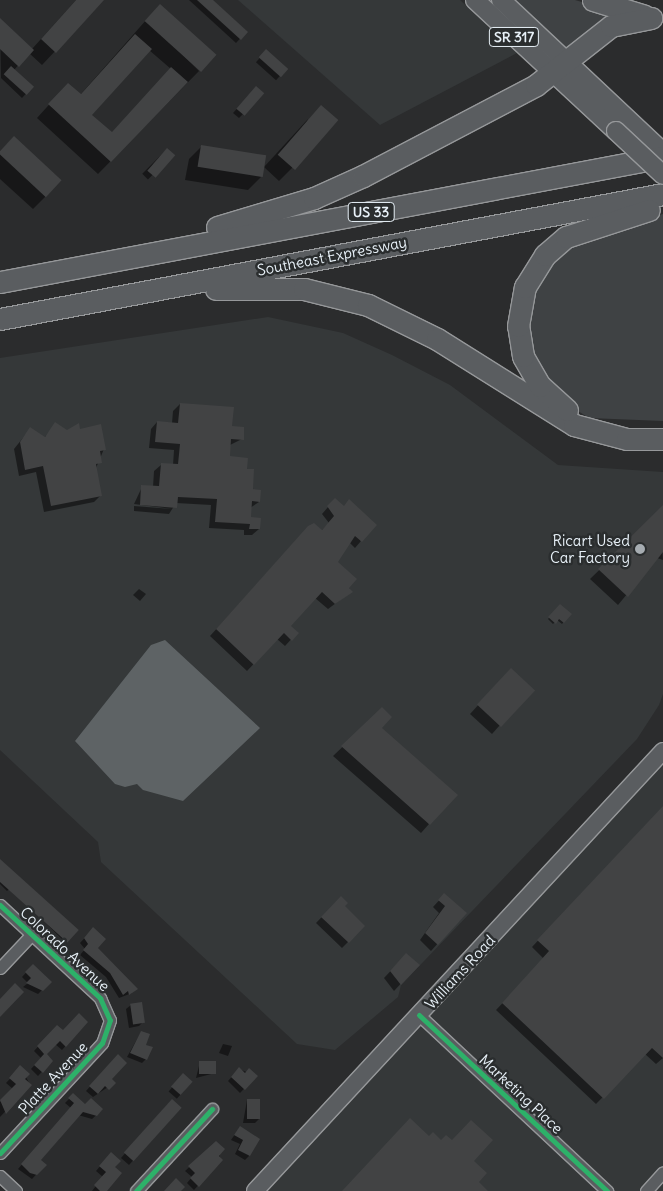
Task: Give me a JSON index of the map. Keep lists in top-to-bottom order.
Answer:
{
  "streets": {
    "highway": ["US 33", "Southeast Expressway"],
    "main road": ["SR 317", "Williams Road"],
    "street": ["Colorado Avenue", "Platte Avenue", "Marketing Place"]
  },
  "crossings": [
    ["Colorado Avenue", "Platte Avenue"],
    ["Williams Road", "Marketing Place"]
  ],
  "places": ["Ricart Used Car Factory"]
}
